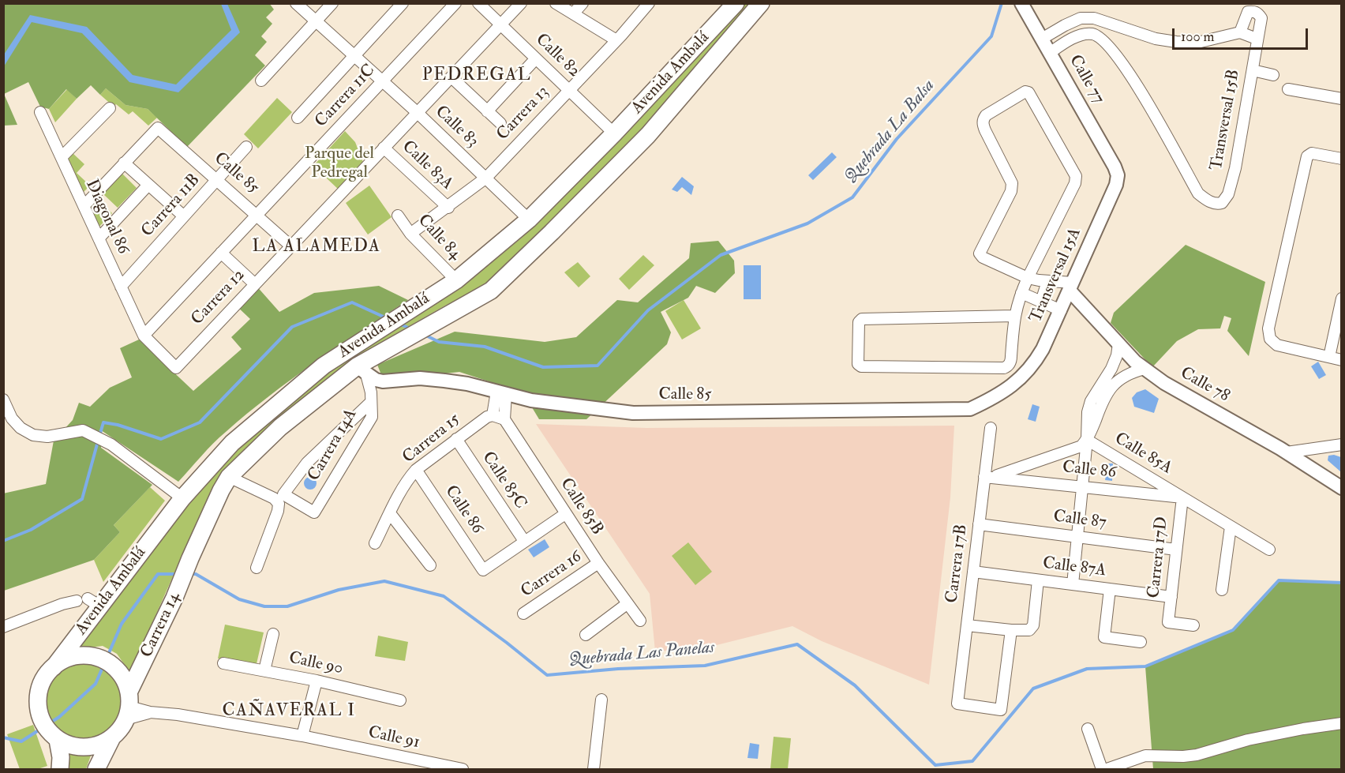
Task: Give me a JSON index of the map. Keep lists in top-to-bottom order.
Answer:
{
  "streets": {
    "main road": ["Avenida Ambalá", "Carrera 14"],
    "street": [
      "Calle 82",
      "Calle 77",
      "Carrera 11C",
      "Carrera 13",
      "Transversal 15B",
      "Calle 83",
      "Calle 83A",
      "Calle 85",
      "Carrera 11B",
      "Diagonal 86",
      "Calle 84",
      "Transversal 15A",
      "Carrera 12",
      "Calle 78",
      "Carrera 15",
      "Carrera 14A",
      "Calle 85A",
      "Calle 86",
      "Calle 85C",
      "Calle 85B",
      "Calle 87",
      "Carrera 17D",
      "Carrera 17B",
      "Calle 87A",
      "Carrera 16",
      "Calle 90",
      "Calle 91"
    ]
  },
  "crossings": [
    ["Calle 82", "Avenida Ambalá"],
    ["Calle 82", "Carrera 13"],
    ["Calle 82", "Carrera 12"],
    ["Avenida Ambalá", "Calle 83"],
    ["Avenida Ambalá", "Calle 85"],
    ["Avenida Ambalá", "Calle 84"],
    ["Avenida Ambalá", "Carrera 14"],
    ["Avenida Ambalá", "Calle 91"],
    ["Calle 77", "Transversal 15B"],
    ["Calle 77", "Transversal 15A"],
    ["Carrera 11C", "Calle 83"],
    ["Carrera 11C", "Calle 85"],
    ["Carrera 11C", "Diagonal 86"],
    ["Carrera 11C", "Carrera 12"],
    ["Carrera 13", "Calle 83"],
    ["Carrera 13", "Calle 83A"],
    ["Carrera 13", "Calle 84"],
    ["Calle 83", "Carrera 12"],
    ["Calle 83A", "Carrera 12"],
    ["Calle 85", "Carrera 11B"],
    ["Calle 85", "Transversal 15A"],
    ["Calle 85", "Carrera 12"],
    ["Carrera 11B", "Diagonal 86"],
    ["Diagonal 86", "Carrera 12"],
    ["Transversal 15A", "Calle 78"],
    ["Carrera 15", "Calle 86"],
    ["Carrera 15", "Calle 85C"],
    ["Calle 85A", "Calle 86"],
    ["Calle 85A", "Carrera 17D"],
    ["Calle 85A", "Carrera 17B"],
    ["Calle 86", "Calle 85C"],
    ["Calle 86", "Carrera 17D"],
    ["Calle 86", "Carrera 17B"],
    ["Calle 85B", "Carrera 16"],
    ["Calle 87", "Carrera 17D"],
    ["Calle 87", "Carrera 17B"],
    ["Carrera 17D", "Calle 87A"],
    ["Carrera 17B", "Calle 87A"],
    ["Carrera 14", "Calle 91"]
  ],
  "districts": ["PEDREGAL", "LA ALAMEDA", "CAÑAVERAL I"],
  "water": ["Quebrada La Balsa", "Quebrada Las Panelas"],
  "parks": ["Parque del Pedregal"],
  "scale_bar": "100 m"
}
